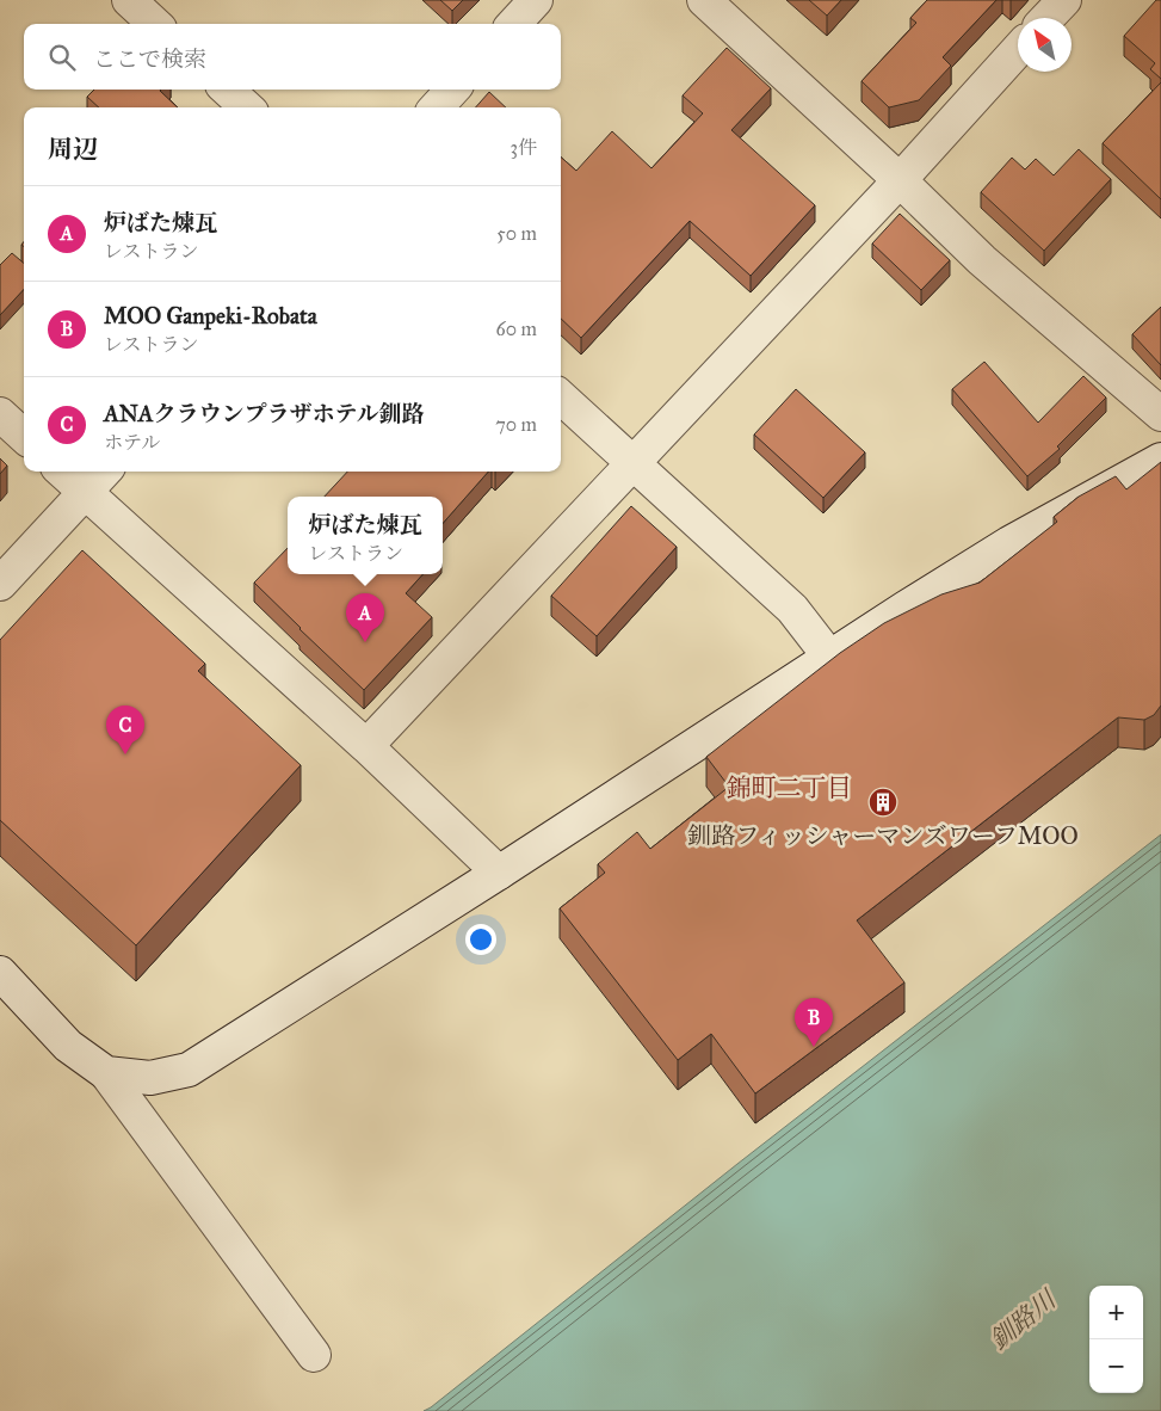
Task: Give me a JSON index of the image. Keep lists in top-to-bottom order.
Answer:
{
  "districts": ["錦町二丁目"],
  "water": ["釧路川"],
  "places": {
    "building": ["釧路フィッシャーマンズワーフMOO"]
  },
  "north": "top left",
  "page": {
    "search": "ここで検索",
    "heading": ["周辺", "3件"],
    "list": [
      {
        "mark": "A",
        "name": "炉ばた煉瓦",
        "note": "レストラン",
        "value": "50 m"
      },
      {
        "mark": "B",
        "name": "MOO Ganpeki-Robata",
        "note": "レストラン",
        "value": "60 m"
      },
      {
        "mark": "C",
        "name": "ANAクラウンプラザホテル釧路",
        "note": "ホテル",
        "value": "70 m"
      }
    ],
    "popup": ["炉ばた煉瓦", "レストラン"],
    "pins": ["A", "C", "B"],
    "map_buttons": ["+", "−"]
  }
}
